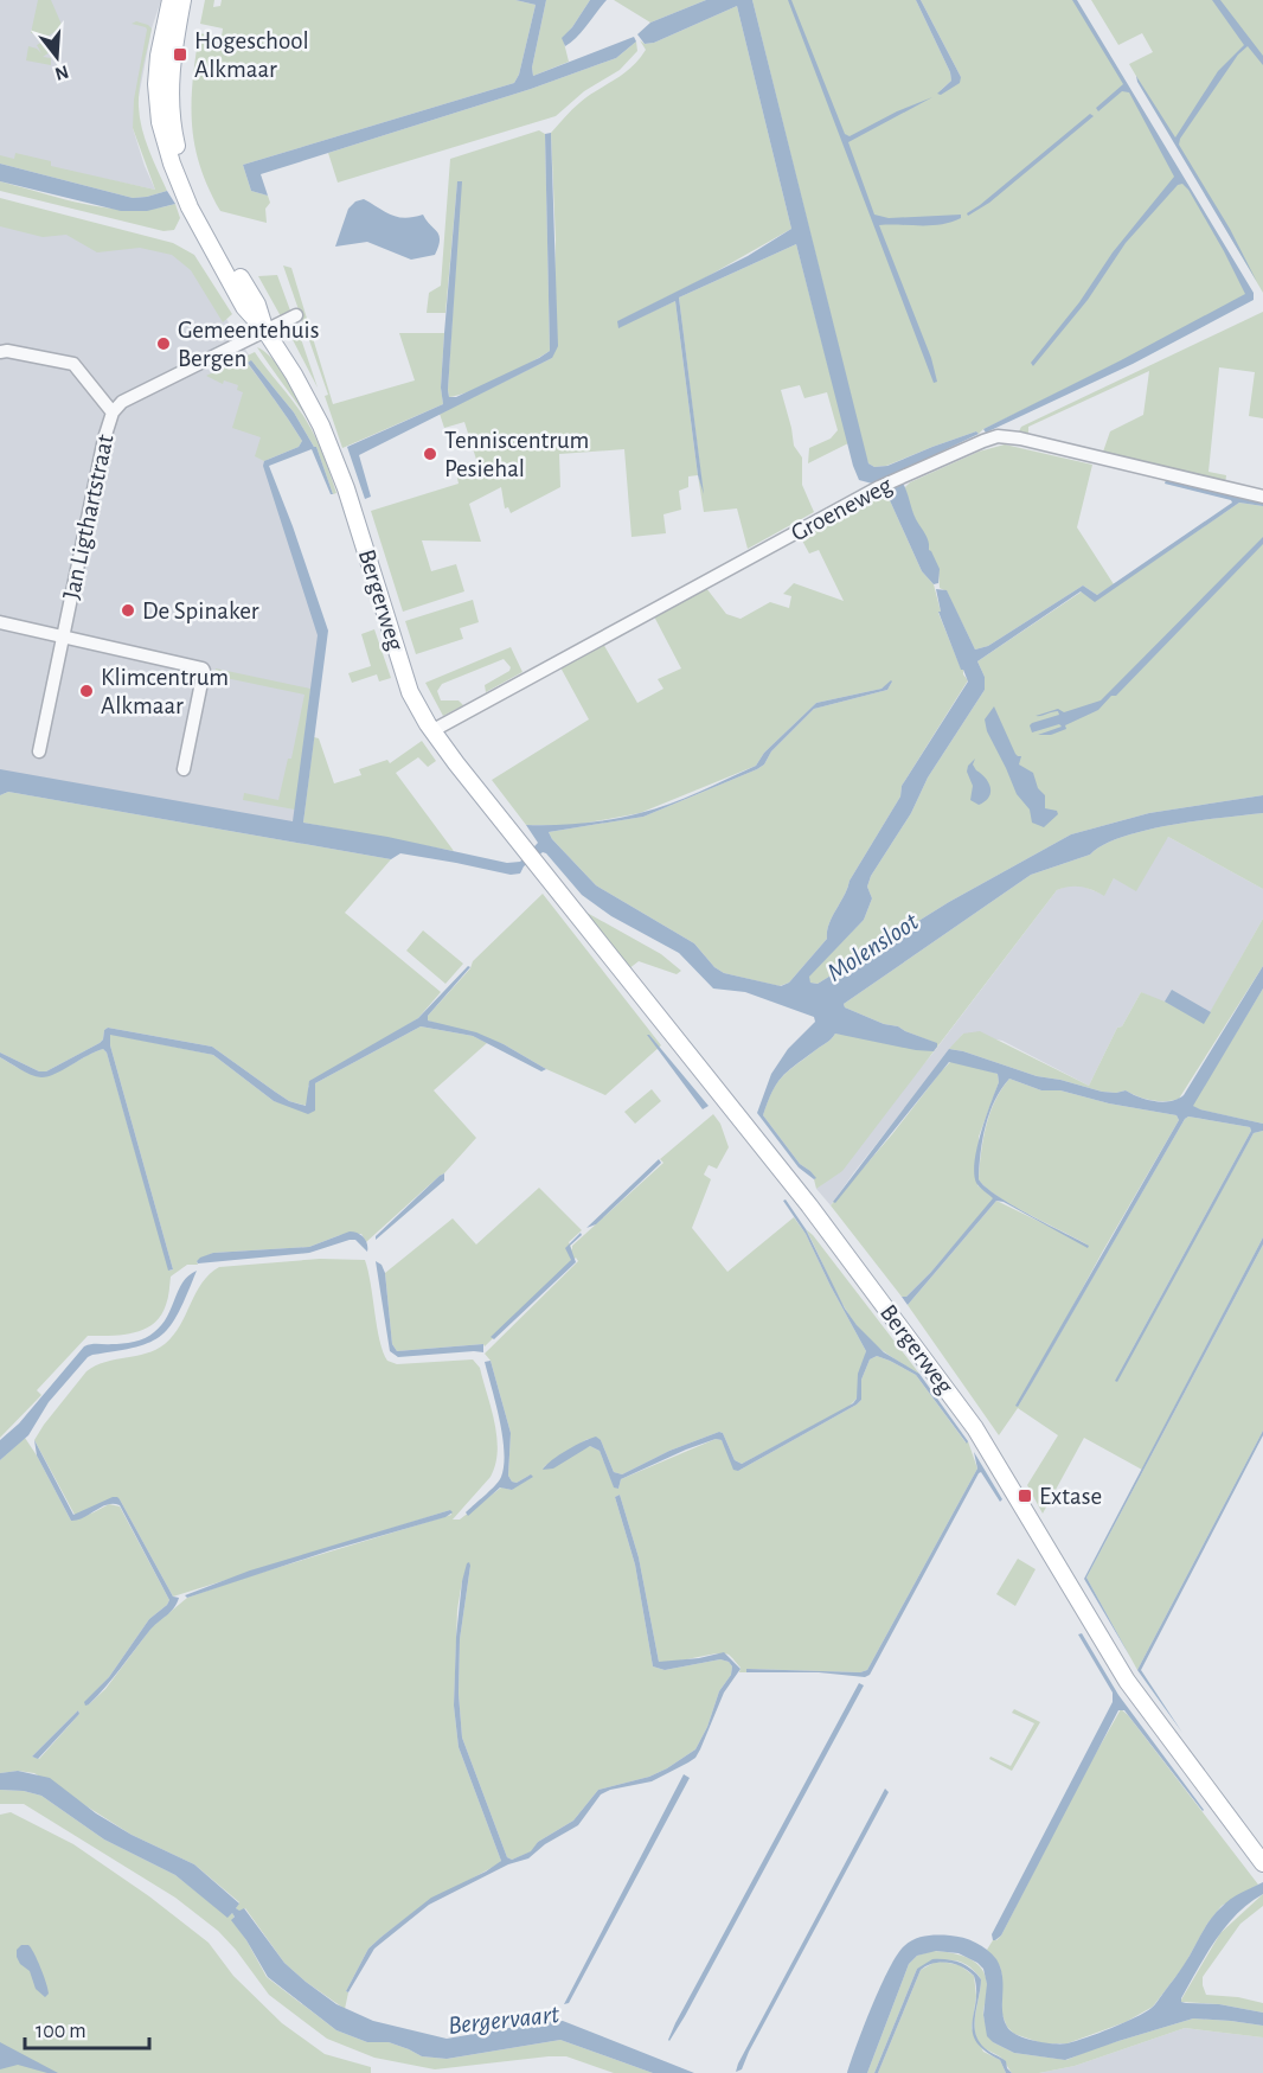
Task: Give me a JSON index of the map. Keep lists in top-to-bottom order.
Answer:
{
  "streets": {
    "main road": ["Bergerweg"],
    "street": ["Groeneweg", "Jan Ligthartstraat"]
  },
  "crossings": [
    ["Groeneweg", "Bergerweg"],
    ["Jan Ligthartstraat", "Bergerweg"]
  ],
  "water": ["Molensloot", "Bergervaart"],
  "places": {
    "transit": ["Hogeschool Alkmaar", "Extase"],
    "other": [
      "Gemeentehuis Bergen",
      "Tenniscentrum Pesiehal",
      "De Spinaker",
      "Klimcentrum Alkmaar"
    ]
  },
  "scale_bar": "100 m",
  "north": "bottom"
}
